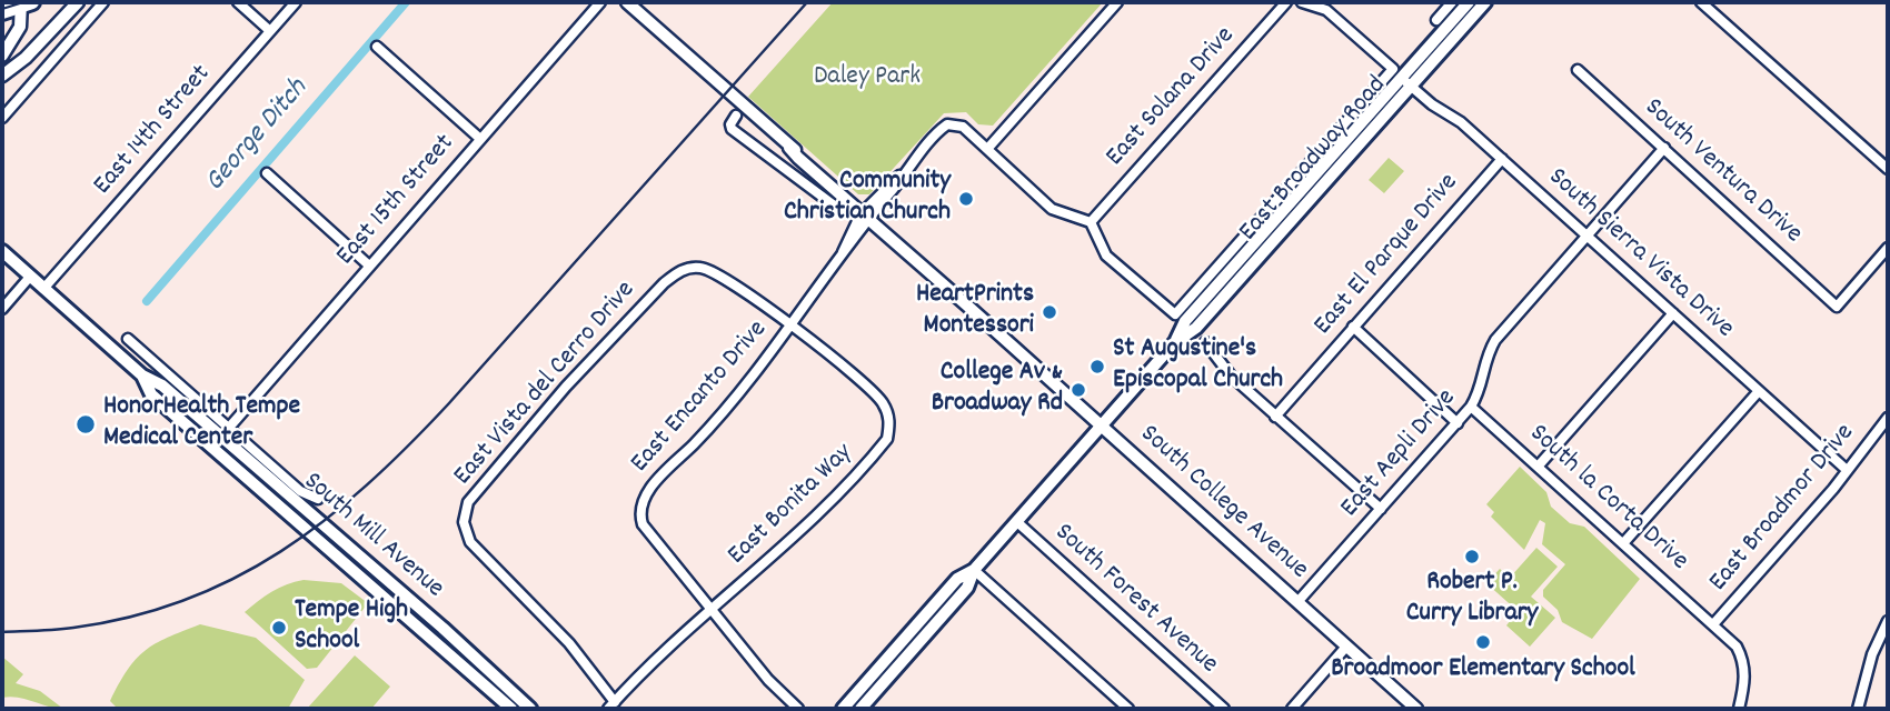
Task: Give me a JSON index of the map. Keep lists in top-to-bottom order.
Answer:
{
  "streets": {
    "main road": ["East Broadway Road", "South Mill Avenue"],
    "street": [
      "East Solana Drive",
      "East 14th Street",
      "South Ventura Drive",
      "East 15th Street",
      "South Sierra Vista Drive",
      "East El Parque Drive",
      "East Vista del Cerro Drive",
      "East Encanto Drive",
      "East Aepli Drive",
      "South la Corta Drive",
      "South College Avenue",
      "East Bonita Way",
      "East Broadmor Drive",
      "South Forest Avenue"
    ]
  },
  "crossings": [
    ["East 14th Street", "South Mill Avenue"],
    ["East Broadway Road", "South Sierra Vista Drive"],
    ["East Broadway Road", "South College Avenue"],
    ["East Broadway Road", "South Forest Avenue"],
    ["South Ventura Drive", "East Aepli Drive"],
    ["East 15th Street", "South Mill Avenue"],
    ["South Sierra Vista Drive", "East El Parque Drive"],
    ["South Sierra Vista Drive", "East Aepli Drive"],
    ["South Sierra Vista Drive", "East Broadmor Drive"],
    ["East Vista del Cerro Drive", "East Encanto Drive"],
    ["East Vista del Cerro Drive", "East Bonita Way"],
    ["East Encanto Drive", "South College Avenue"],
    ["East Encanto Drive", "East Bonita Way"],
    ["East Aepli Drive", "South la Corta Drive"],
    ["East Aepli Drive", "South College Avenue"],
    ["South la Corta Drive", "East Broadmor Drive"]
  ],
  "water": ["George Ditch"],
  "parks": ["Daley Park"],
  "places": [
    "Community Christian Church",
    "HeartPrints Montessori",
    "St Augustine's Episcopal Church",
    "College Av & Broadway Rd",
    "HonorHealth Tempe Medical Center",
    "Robert P. Curry Library",
    "Tempe High School",
    "Broadmoor Elementary School"
  ]
}
